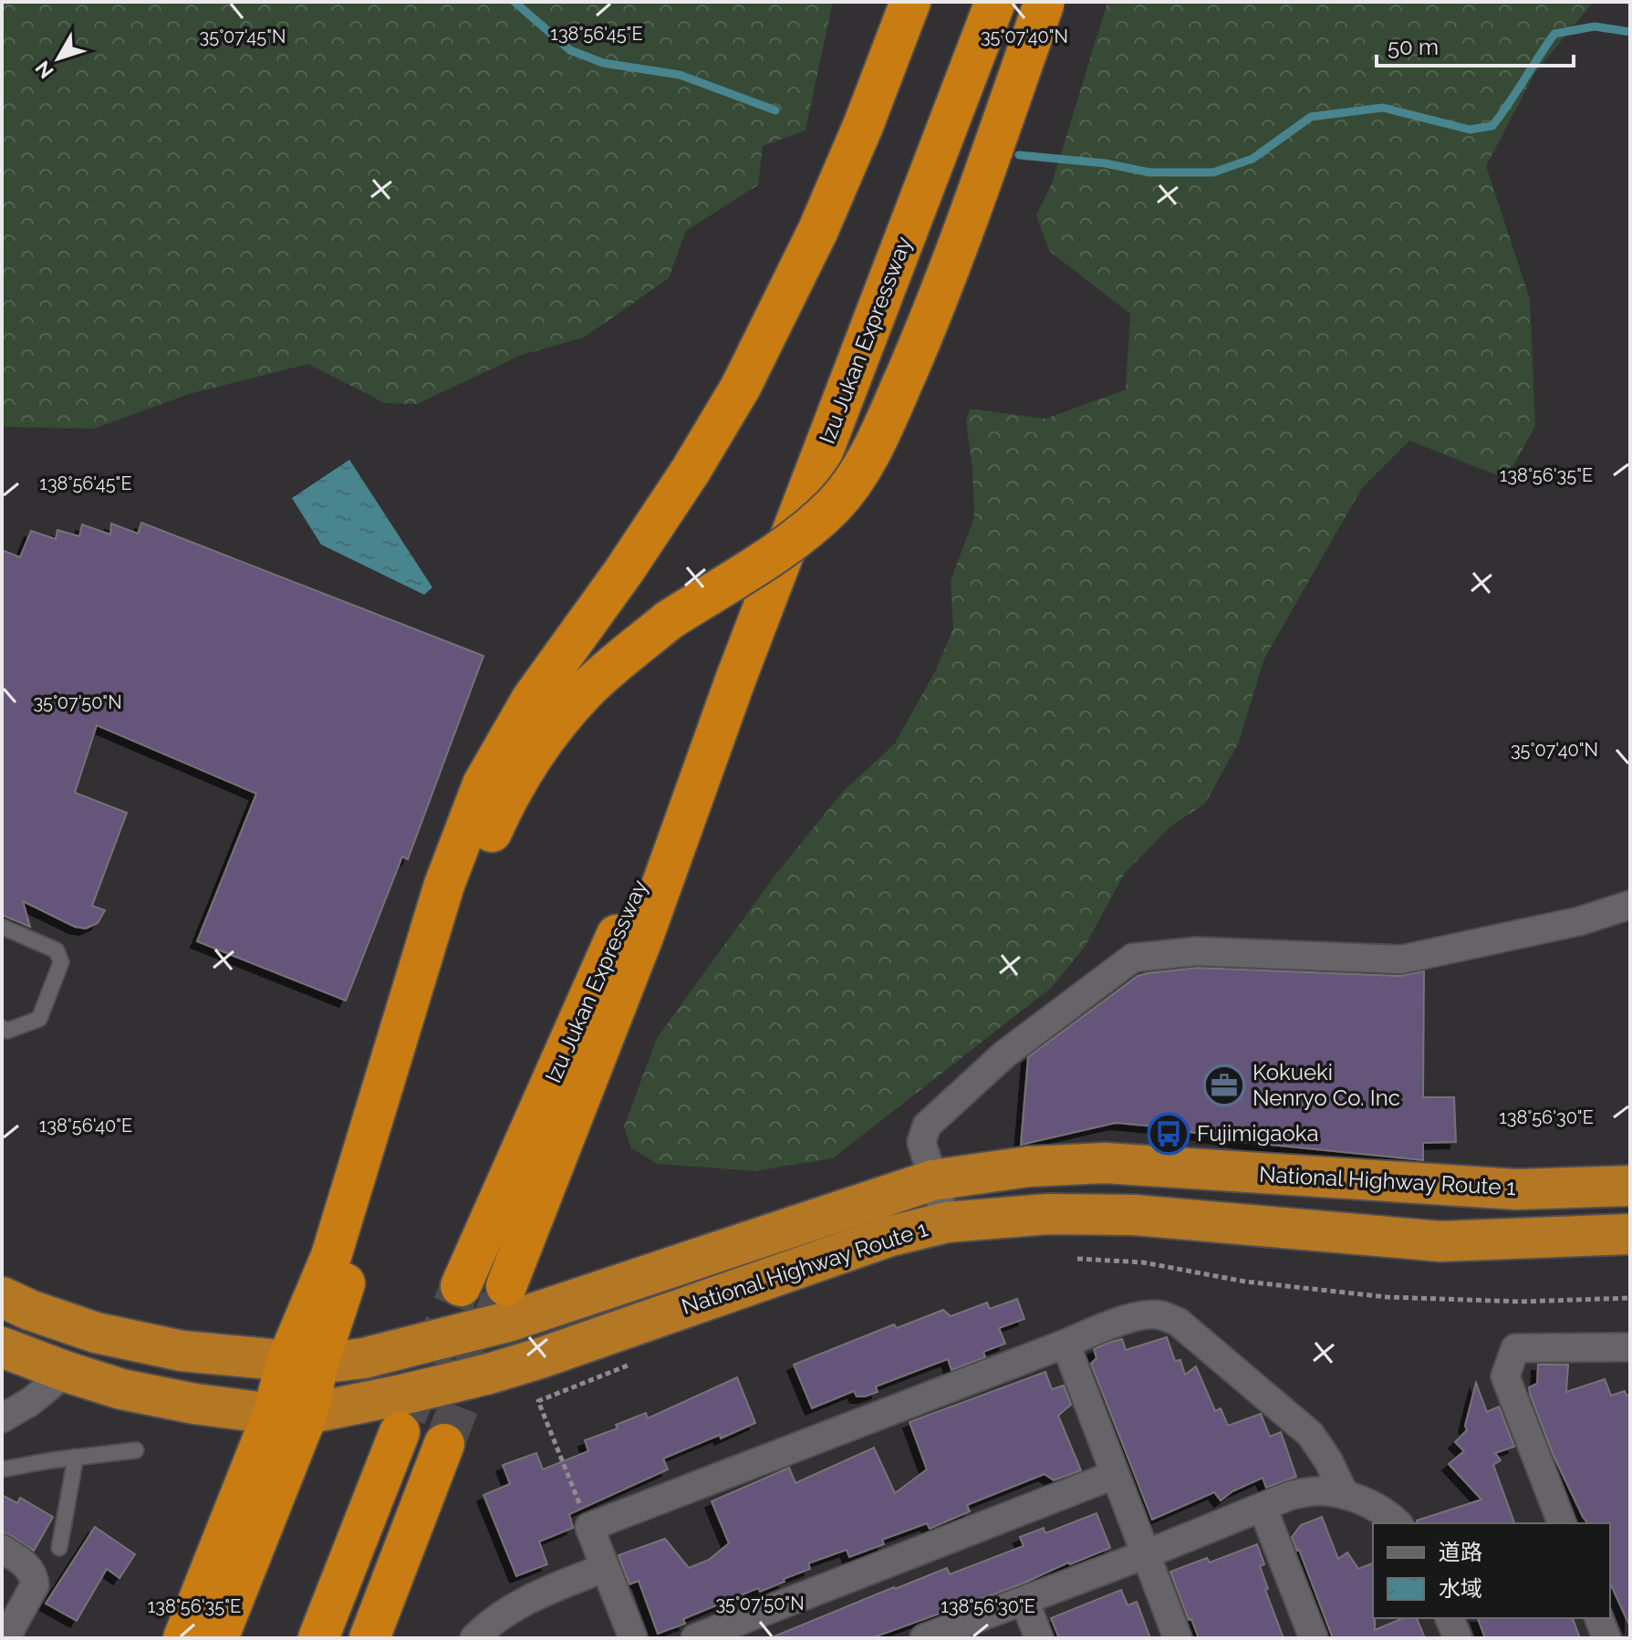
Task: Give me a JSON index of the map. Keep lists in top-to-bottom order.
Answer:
{
  "streets": {
    "highway": ["Izu Jukan Expressway", "National Highway Route 1"]
  },
  "places": {
    "office": ["Kokueki Nenryo Co. Inc"],
    "bus stop": ["Fujimigaoka"]
  },
  "legend": ["道路", "水域"],
  "scale_bar": "50 m",
  "north": "bottom left",
  "coordinates": [
    "138°56'45\"E",
    "35°07'45\"N",
    "35°07'40\"N",
    "138°56'35\"E",
    "35°07'50\"N",
    "138°56'30\"E",
    "138°56'40\"E"
  ]
}
